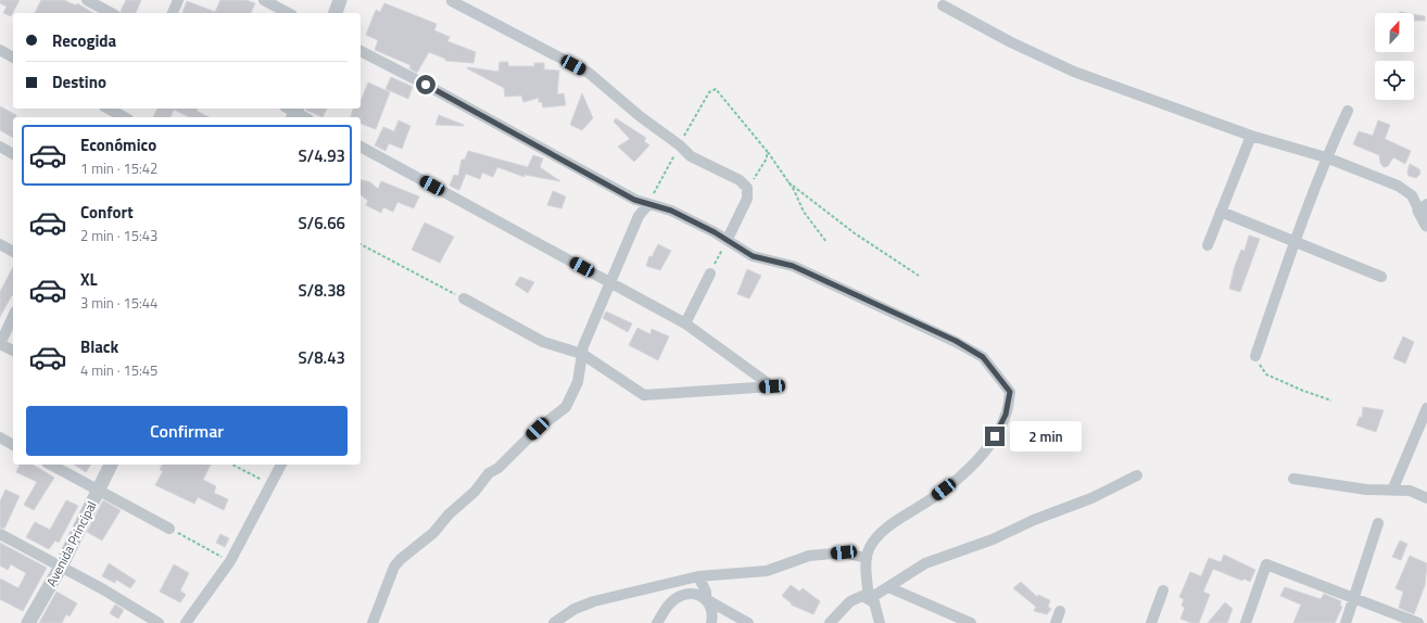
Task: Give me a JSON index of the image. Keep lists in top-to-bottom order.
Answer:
{
  "streets": {
    "street": ["Avenida Principal"]
  },
  "north": "top",
  "page": {
    "banner": ["Recogida", "Destino"],
    "list": [
      {
        "name": "Económico",
        "note": "1 min · 15:42",
        "value": "S/4.93"
      },
      {
        "name": "Confort",
        "note": "2 min · 15:43",
        "value": "S/6.66"
      },
      {
        "name": "XL",
        "note": "3 min · 15:44",
        "value": "S/8.38"
      },
      {
        "name": "Black",
        "note": "4 min · 15:45",
        "value": "S/8.43"
      }
    ],
    "buttons": "Confirmar",
    "bubble": "2 min"
  }
}
